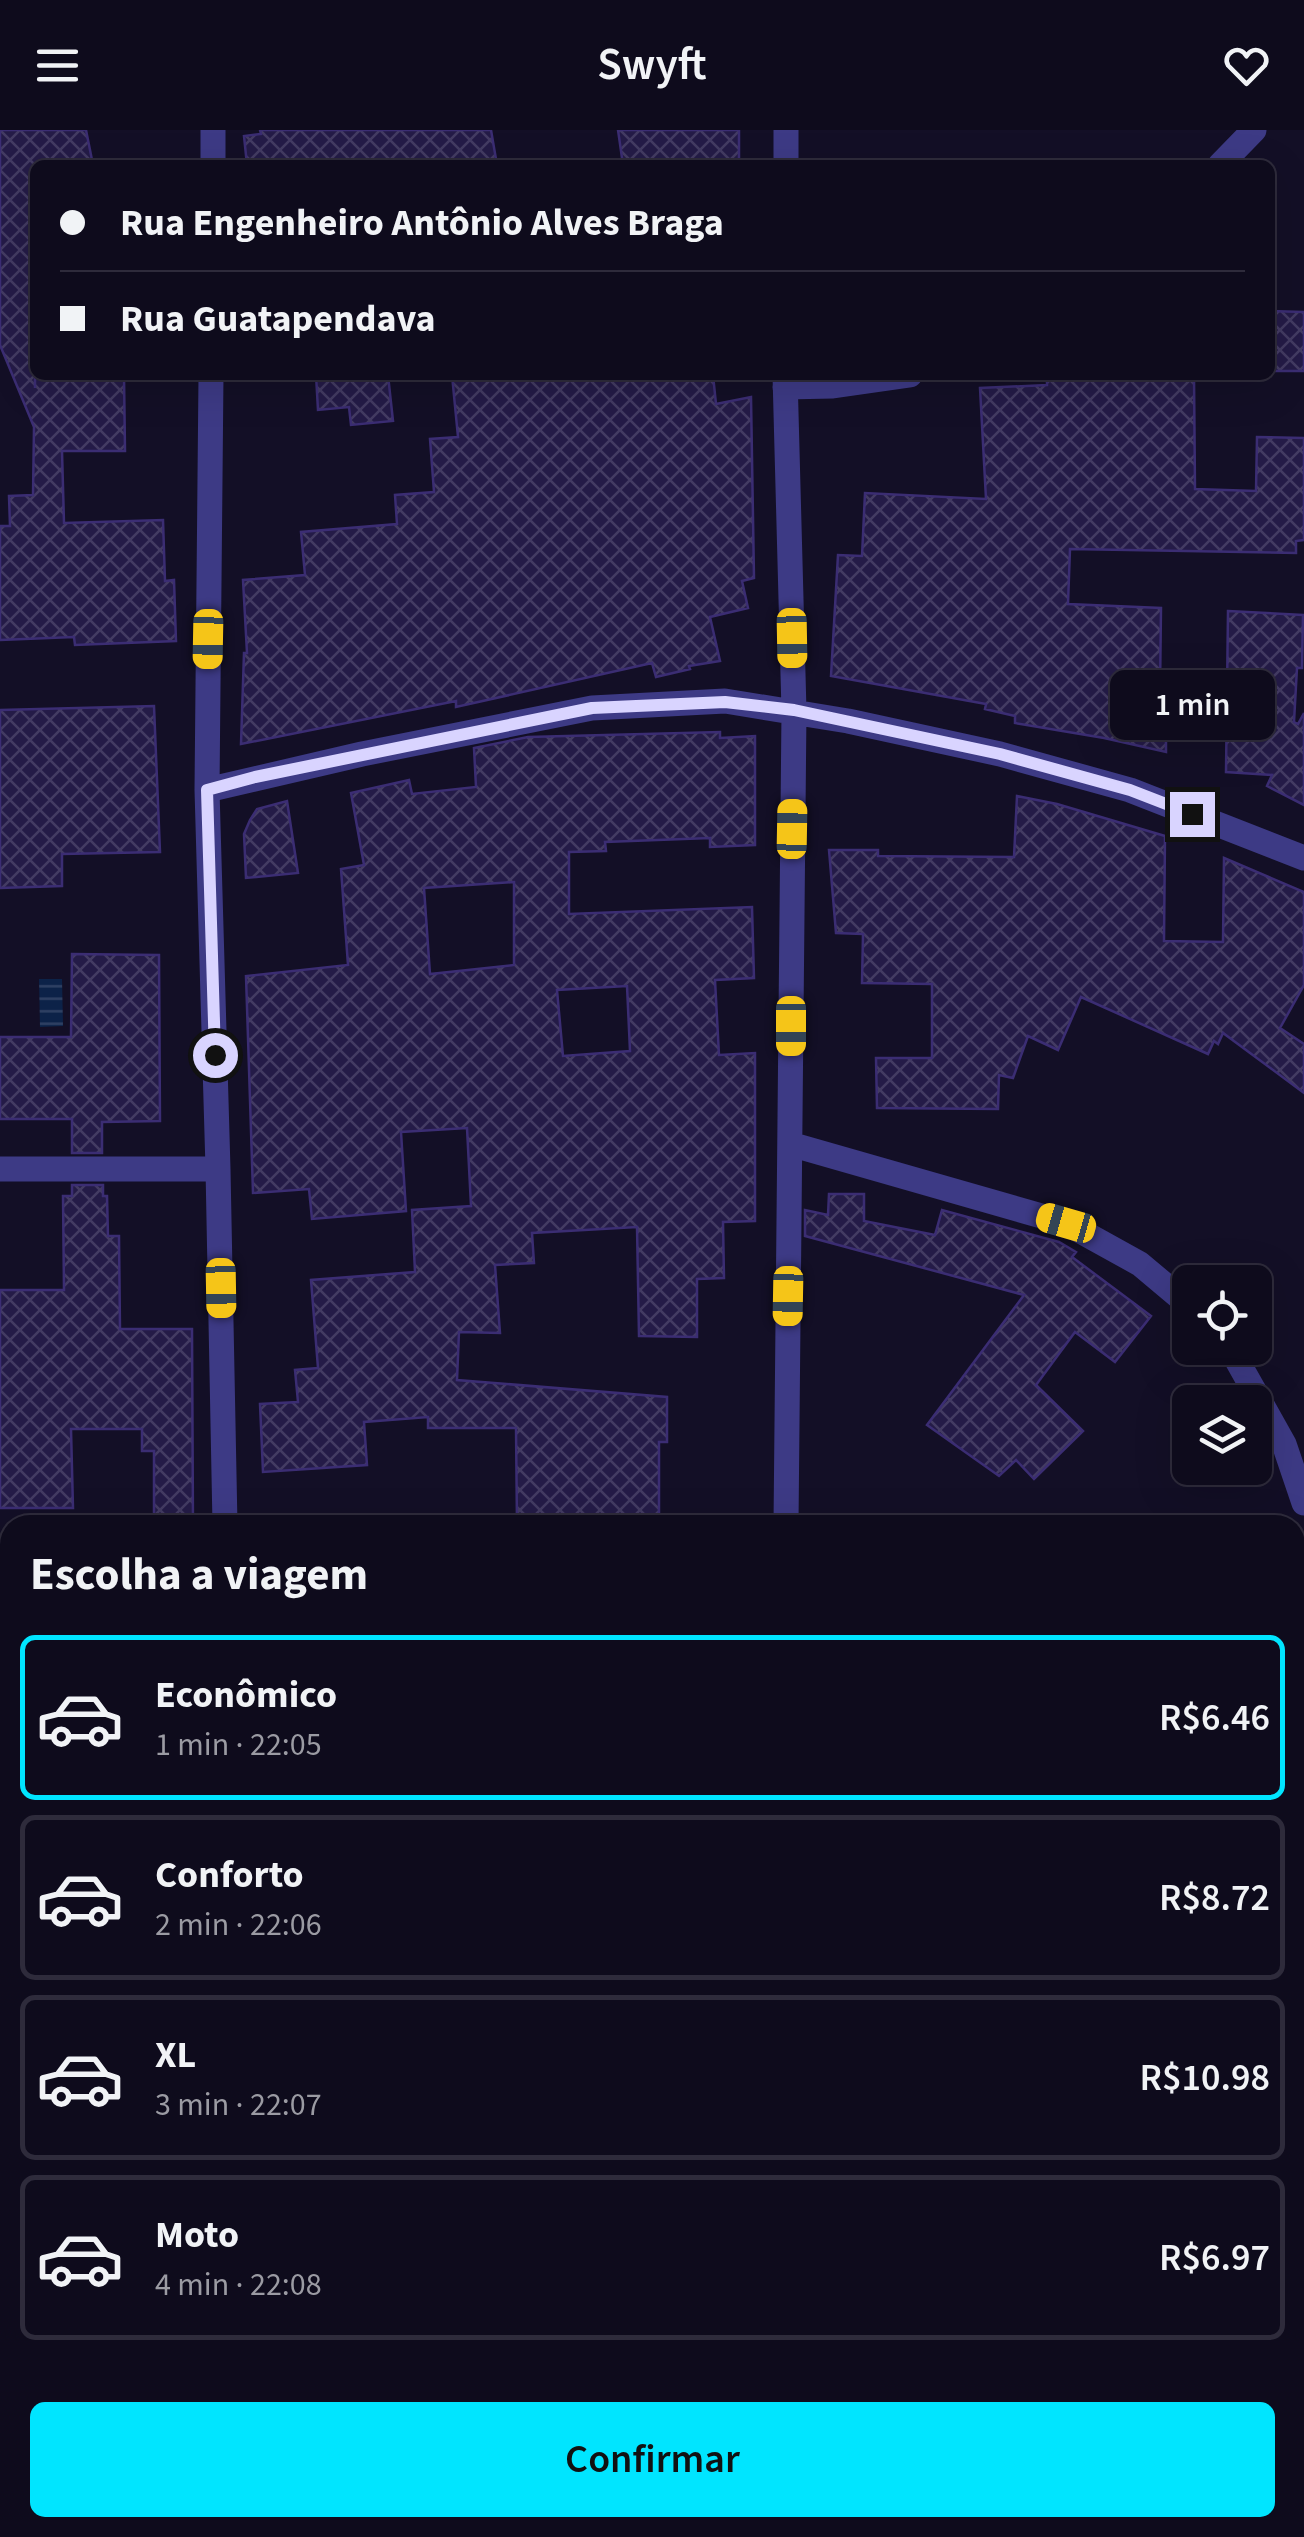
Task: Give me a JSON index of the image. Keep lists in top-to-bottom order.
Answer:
{
  "page": {
    "header": "Swyft",
    "banner": ["Rua Engenheiro Antônio Alves Braga", "Rua Guatapendava"],
    "bubble": "1 min",
    "heading": "Escolha a viagem",
    "list": [
      {
        "name": "Econômico",
        "note": "1 min · 22:05",
        "value": "R$6.46"
      },
      {
        "name": "Conforto",
        "note": "2 min · 22:06",
        "value": "R$8.72"
      },
      {
        "name": "XL",
        "note": "3 min · 22:07",
        "value": "R$10.98"
      },
      {
        "name": "Moto",
        "note": "4 min · 22:08",
        "value": "R$6.97"
      }
    ],
    "buttons": "Confirmar"
  }
}
